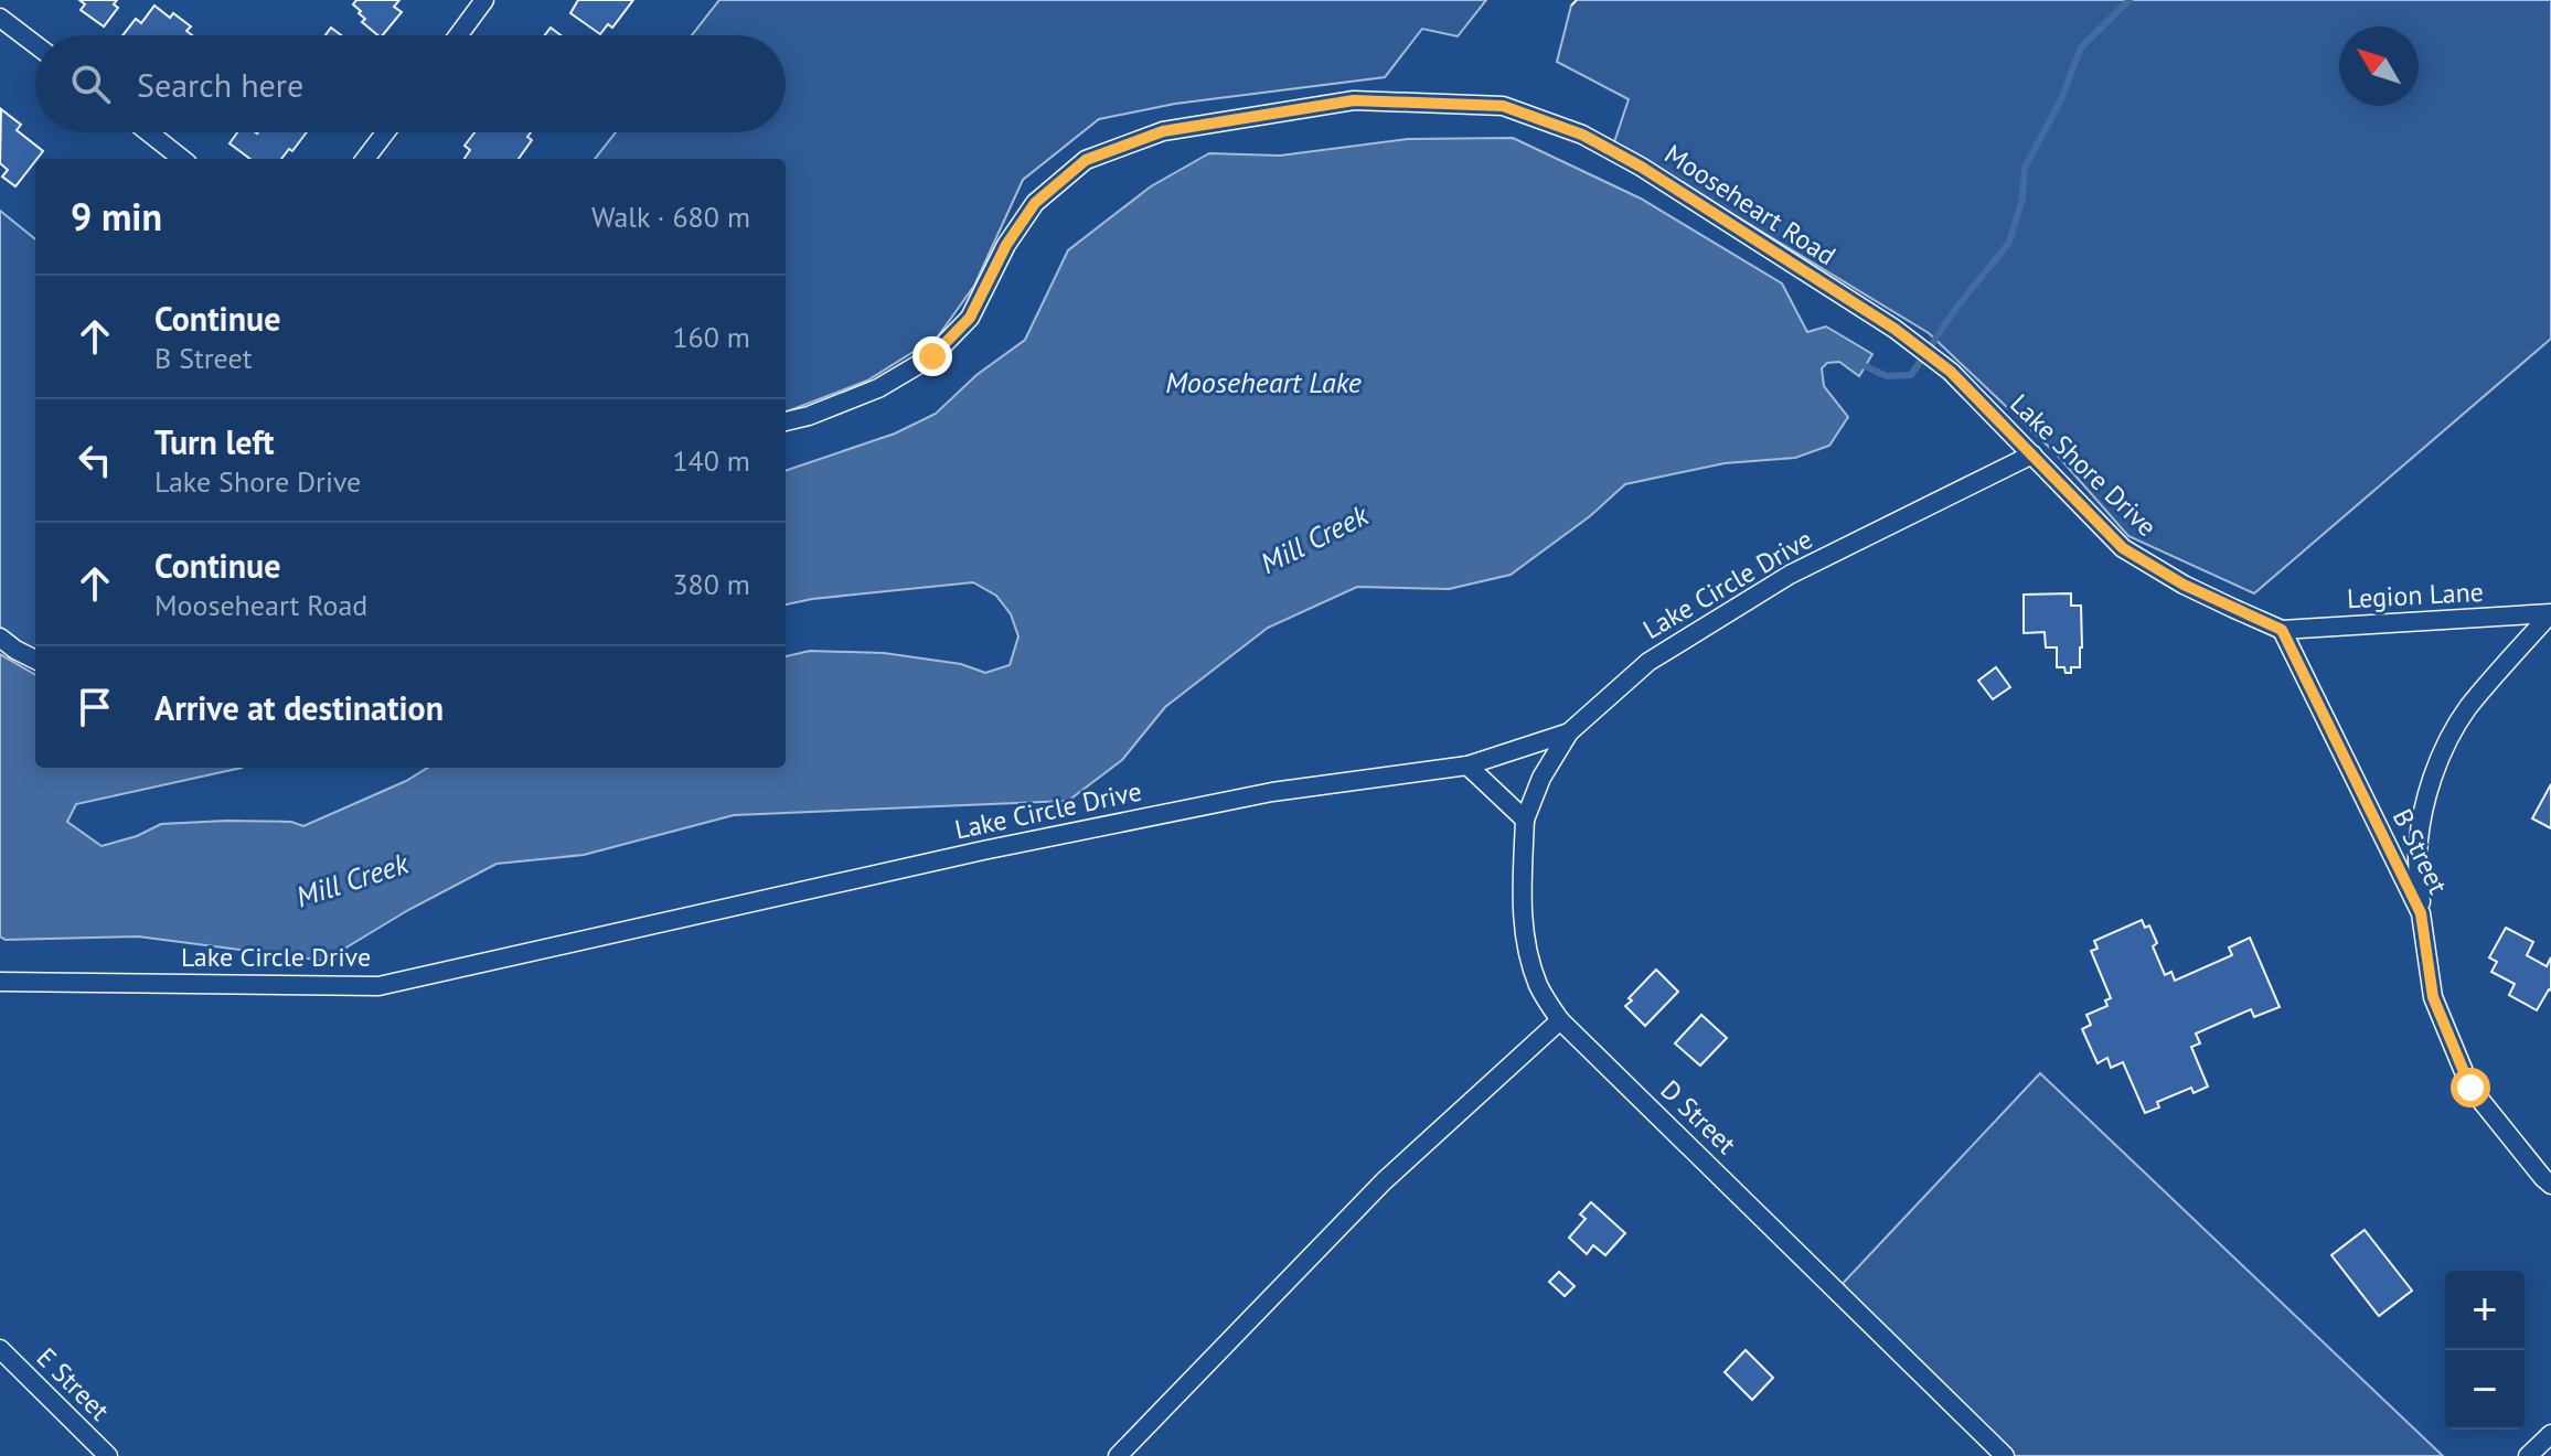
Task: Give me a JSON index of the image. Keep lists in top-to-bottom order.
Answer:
{
  "streets": {
    "street": [
      "Mooseheart Road",
      "Lake Shore Drive",
      "Lake Circle Drive",
      "Legion Lane",
      "B Street",
      "D Street",
      "E Street"
    ]
  },
  "crossings": [
    ["Mooseheart Road", "Lake Shore Drive"],
    ["Lake Shore Drive", "Lake Circle Drive"],
    ["Lake Shore Drive", "Legion Lane"],
    ["Lake Shore Drive", "B Street"],
    ["Lake Circle Drive", "D Street"],
    ["Legion Lane", "B Street"]
  ],
  "water": ["Mooseheart Lake", "Mill Creek"],
  "north": "top left",
  "page": {
    "search": "Search here",
    "heading": ["9 min", "Walk · 680 m"],
    "list": [
      ["Continue", "B Street", "160 m"],
      ["Turn left", "Lake Shore Drive", "140 m"],
      ["Continue", "Mooseheart Road", "380 m"],
      "Arrive at destination"
    ],
    "map_buttons": ["+", "−"]
  }
}
